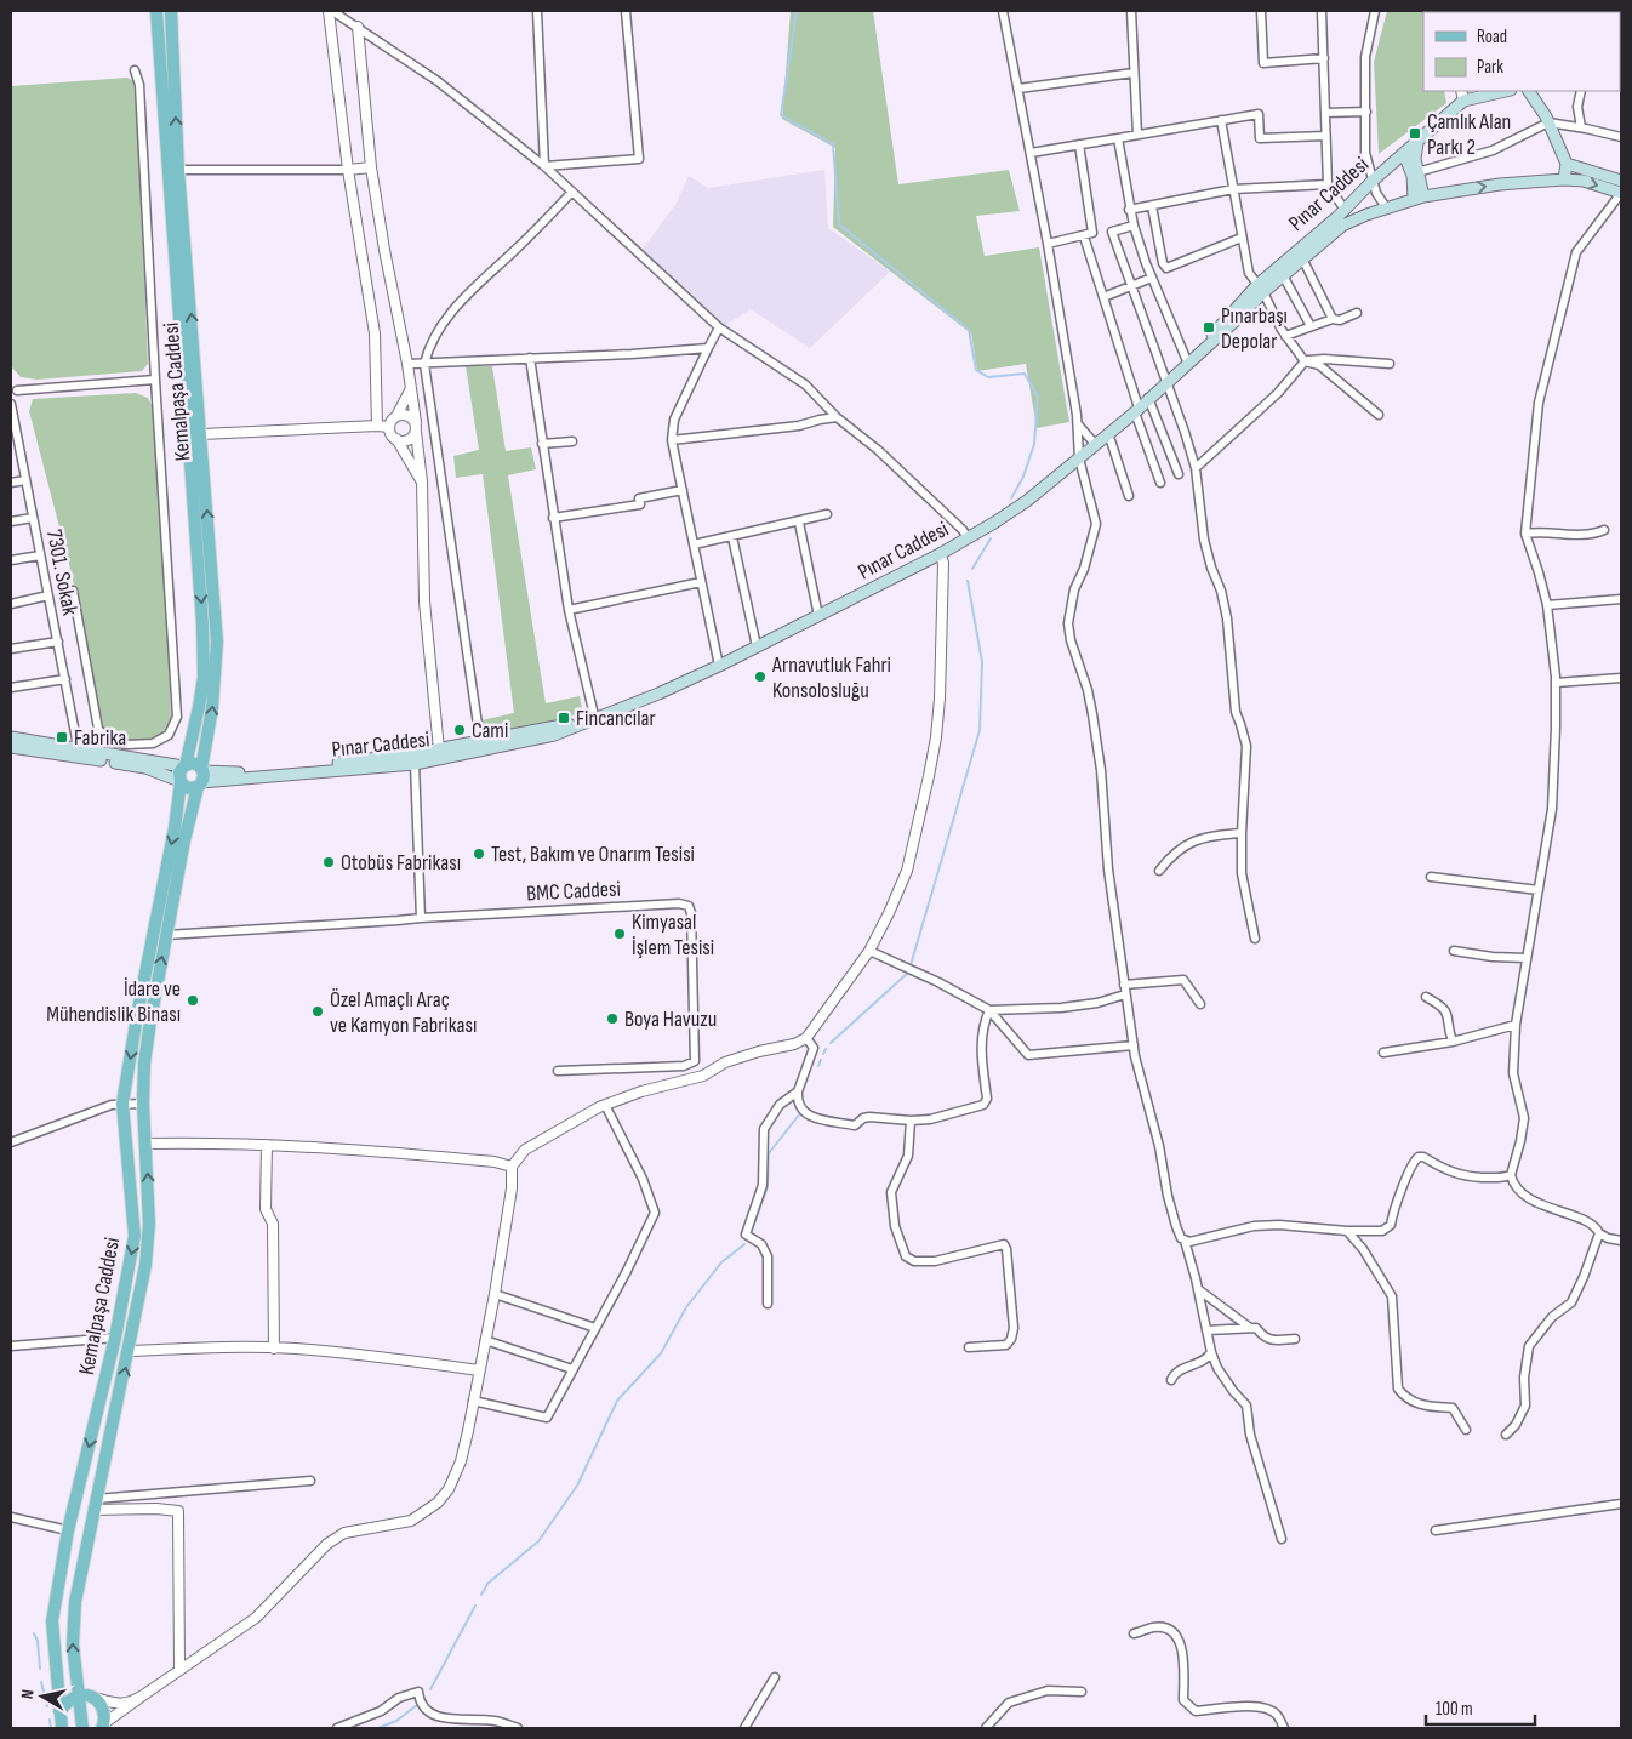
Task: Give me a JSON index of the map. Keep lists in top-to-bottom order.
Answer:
{
  "streets": {
    "main road": ["Pınar Caddesi", "Kemalpaşa Caddesi"],
    "street": ["7301. Sokak", "BMC Caddesi"]
  },
  "crossings": [
    ["Pınar Caddesi", "Kemalpaşa Caddesi"],
    ["Kemalpaşa Caddesi", "BMC Caddesi"]
  ],
  "places": {
    "transit": [
      "Çamlık Alan Parkı 2",
      "Pınarbaşı Depolar",
      "Fincancılar",
      "Fabrika"
    ],
    "other": [
      "Arnavutluk Fahri Konsolosluğu",
      "Cami",
      "Test, Bakım ve Onarım Tesisi",
      "Otobüs Fabrikası",
      "Kimyasal İşlem Tesisi",
      "İdare ve Mühendislik Binası",
      "Özel Amaçlı Araç ve Kamyon Fabrikası",
      "Boya Havuzu"
    ]
  },
  "legend": ["Road", "Park"],
  "scale_bar": "100 m",
  "north": "left"
}
